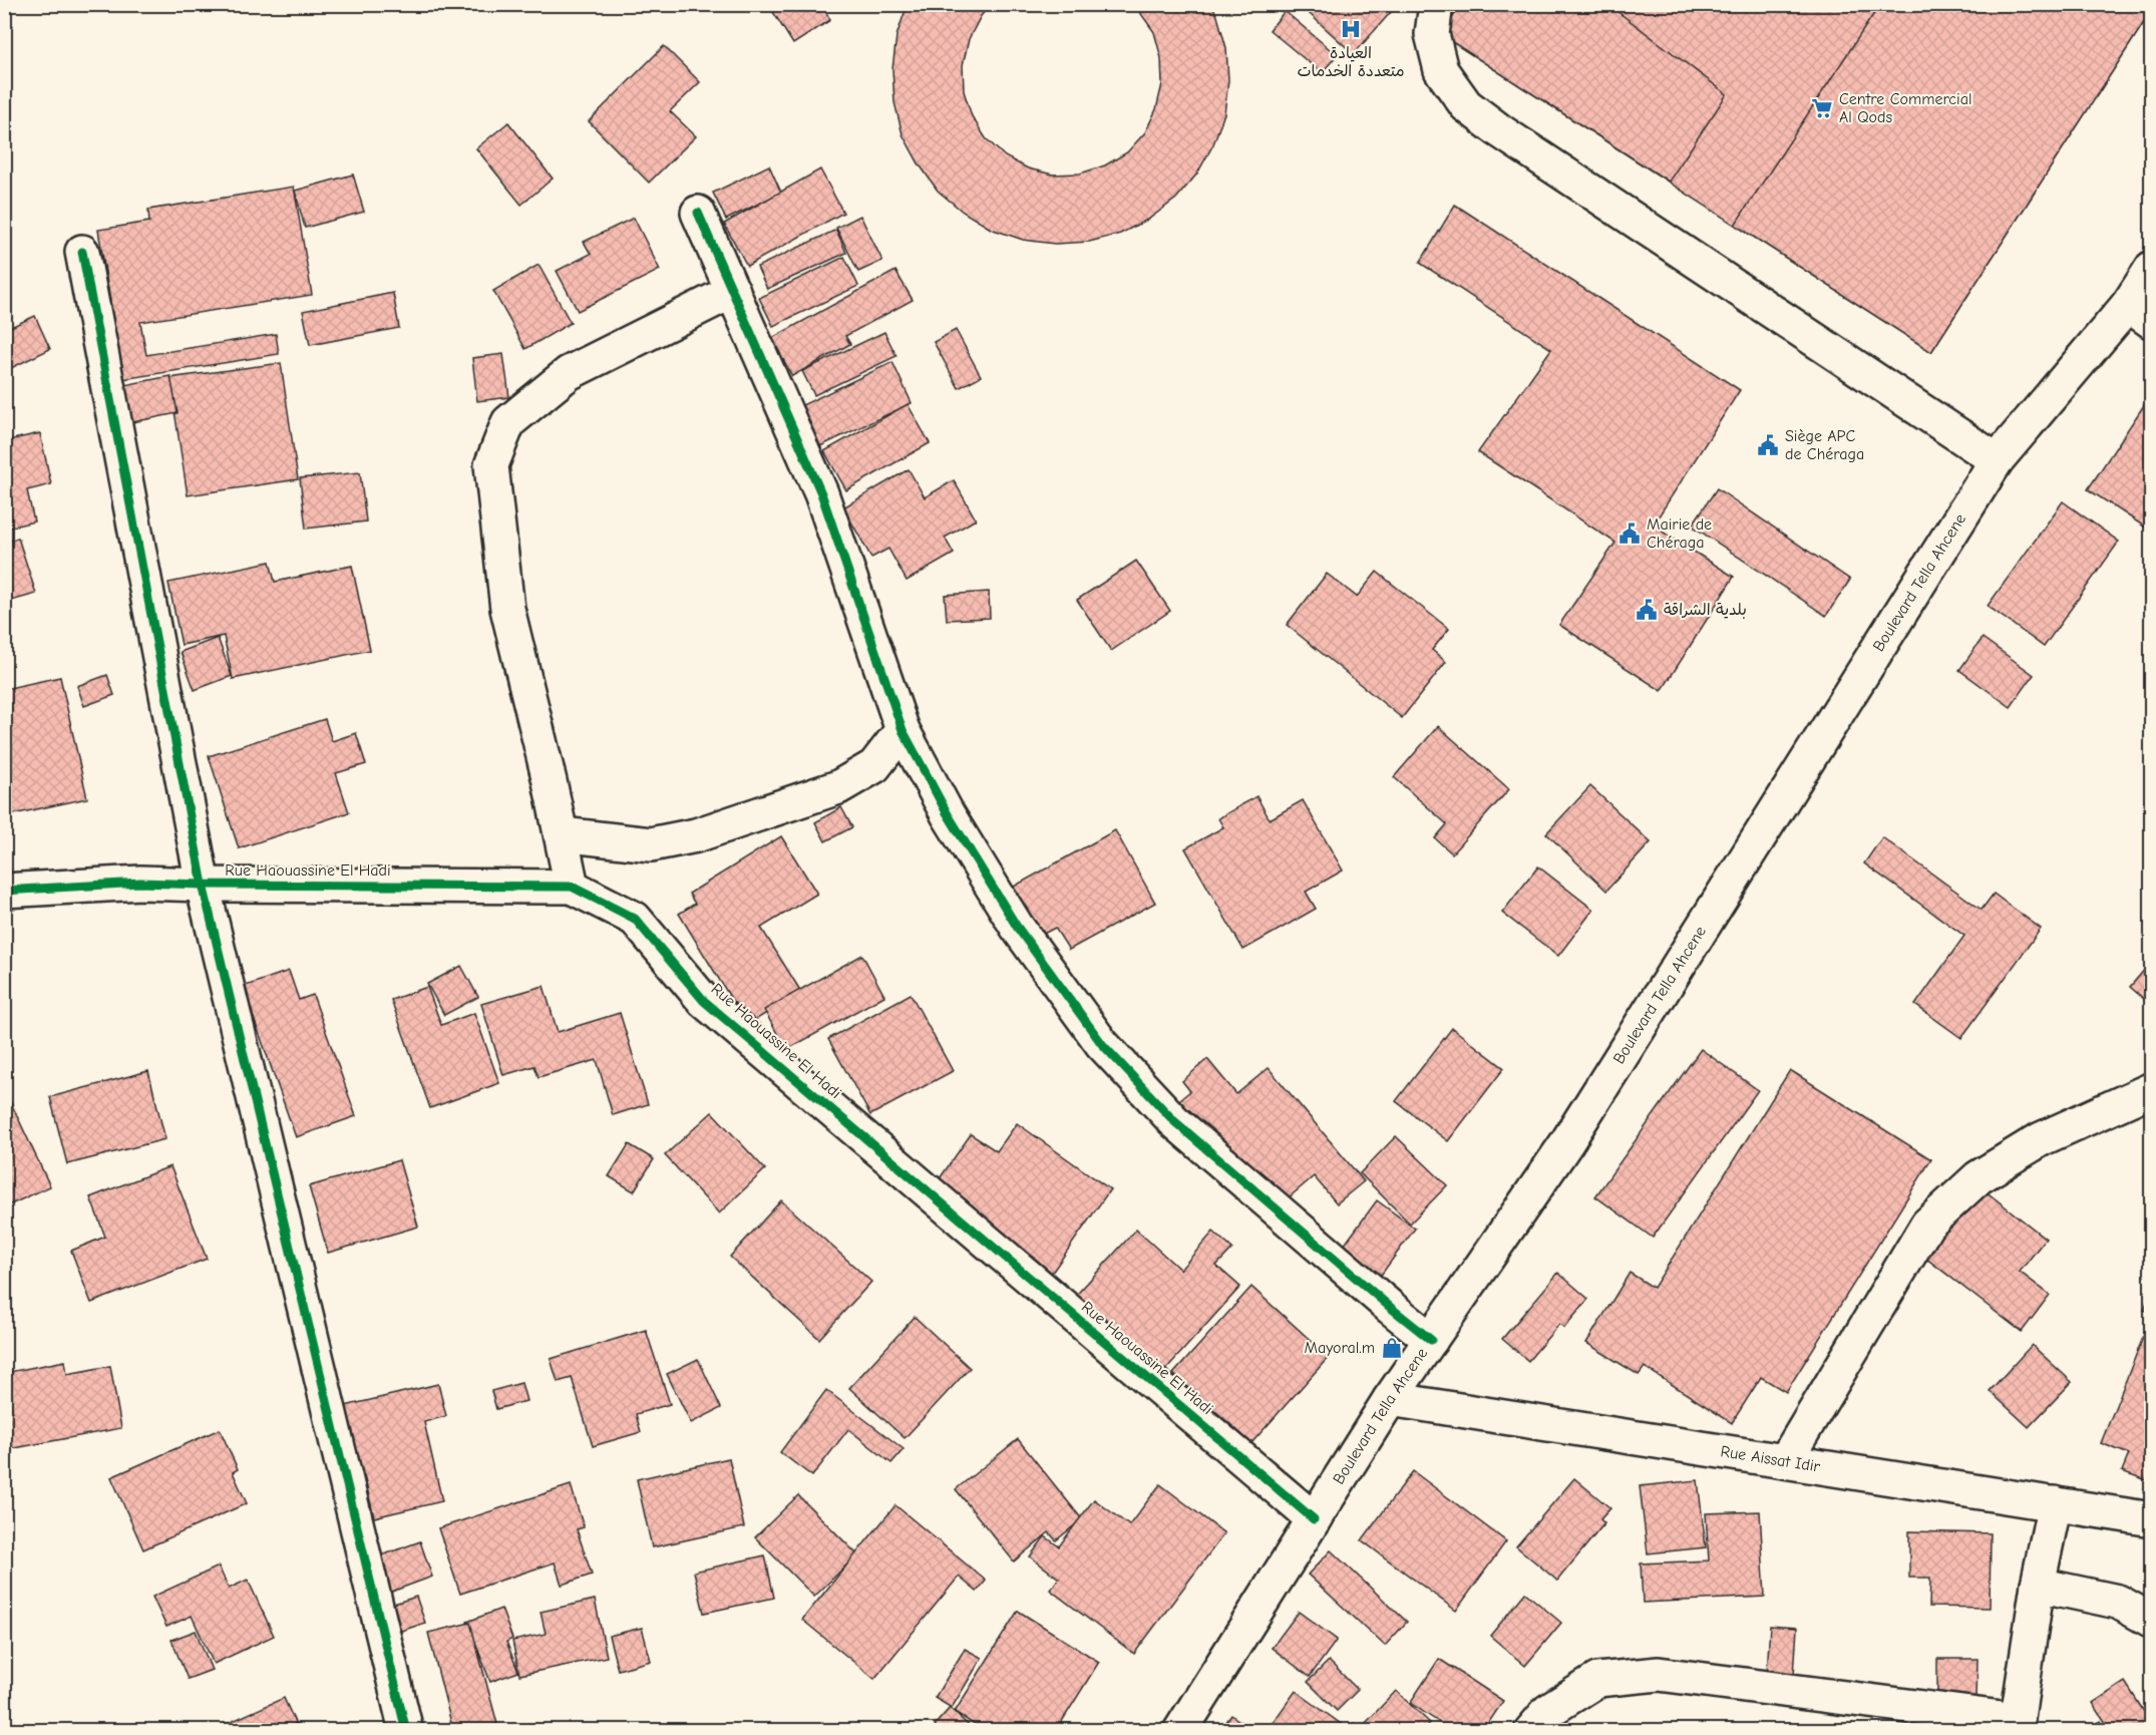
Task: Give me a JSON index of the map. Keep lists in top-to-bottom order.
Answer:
{
  "streets": {
    "street": ["Boulevard Tella Ahcene", "Rue Haouassine El Hadi", "Rue Aissat Idir"]
  },
  "crossings": [
    ["Boulevard Tella Ahcene", "Rue Haouassine El Hadi"],
    ["Boulevard Tella Ahcene", "Rue Aissat Idir"]
  ],
  "places": {
    "hospital": ["العيادة متعددة الخدمات"],
    "supermarket": ["Centre Commercial Al Qods"],
    "public building": ["Siège APC de Chéraga", "Mairie de Chéraga", "بلدية الشراقة"],
    "shop": ["Mayoral.m"]
  }
}
